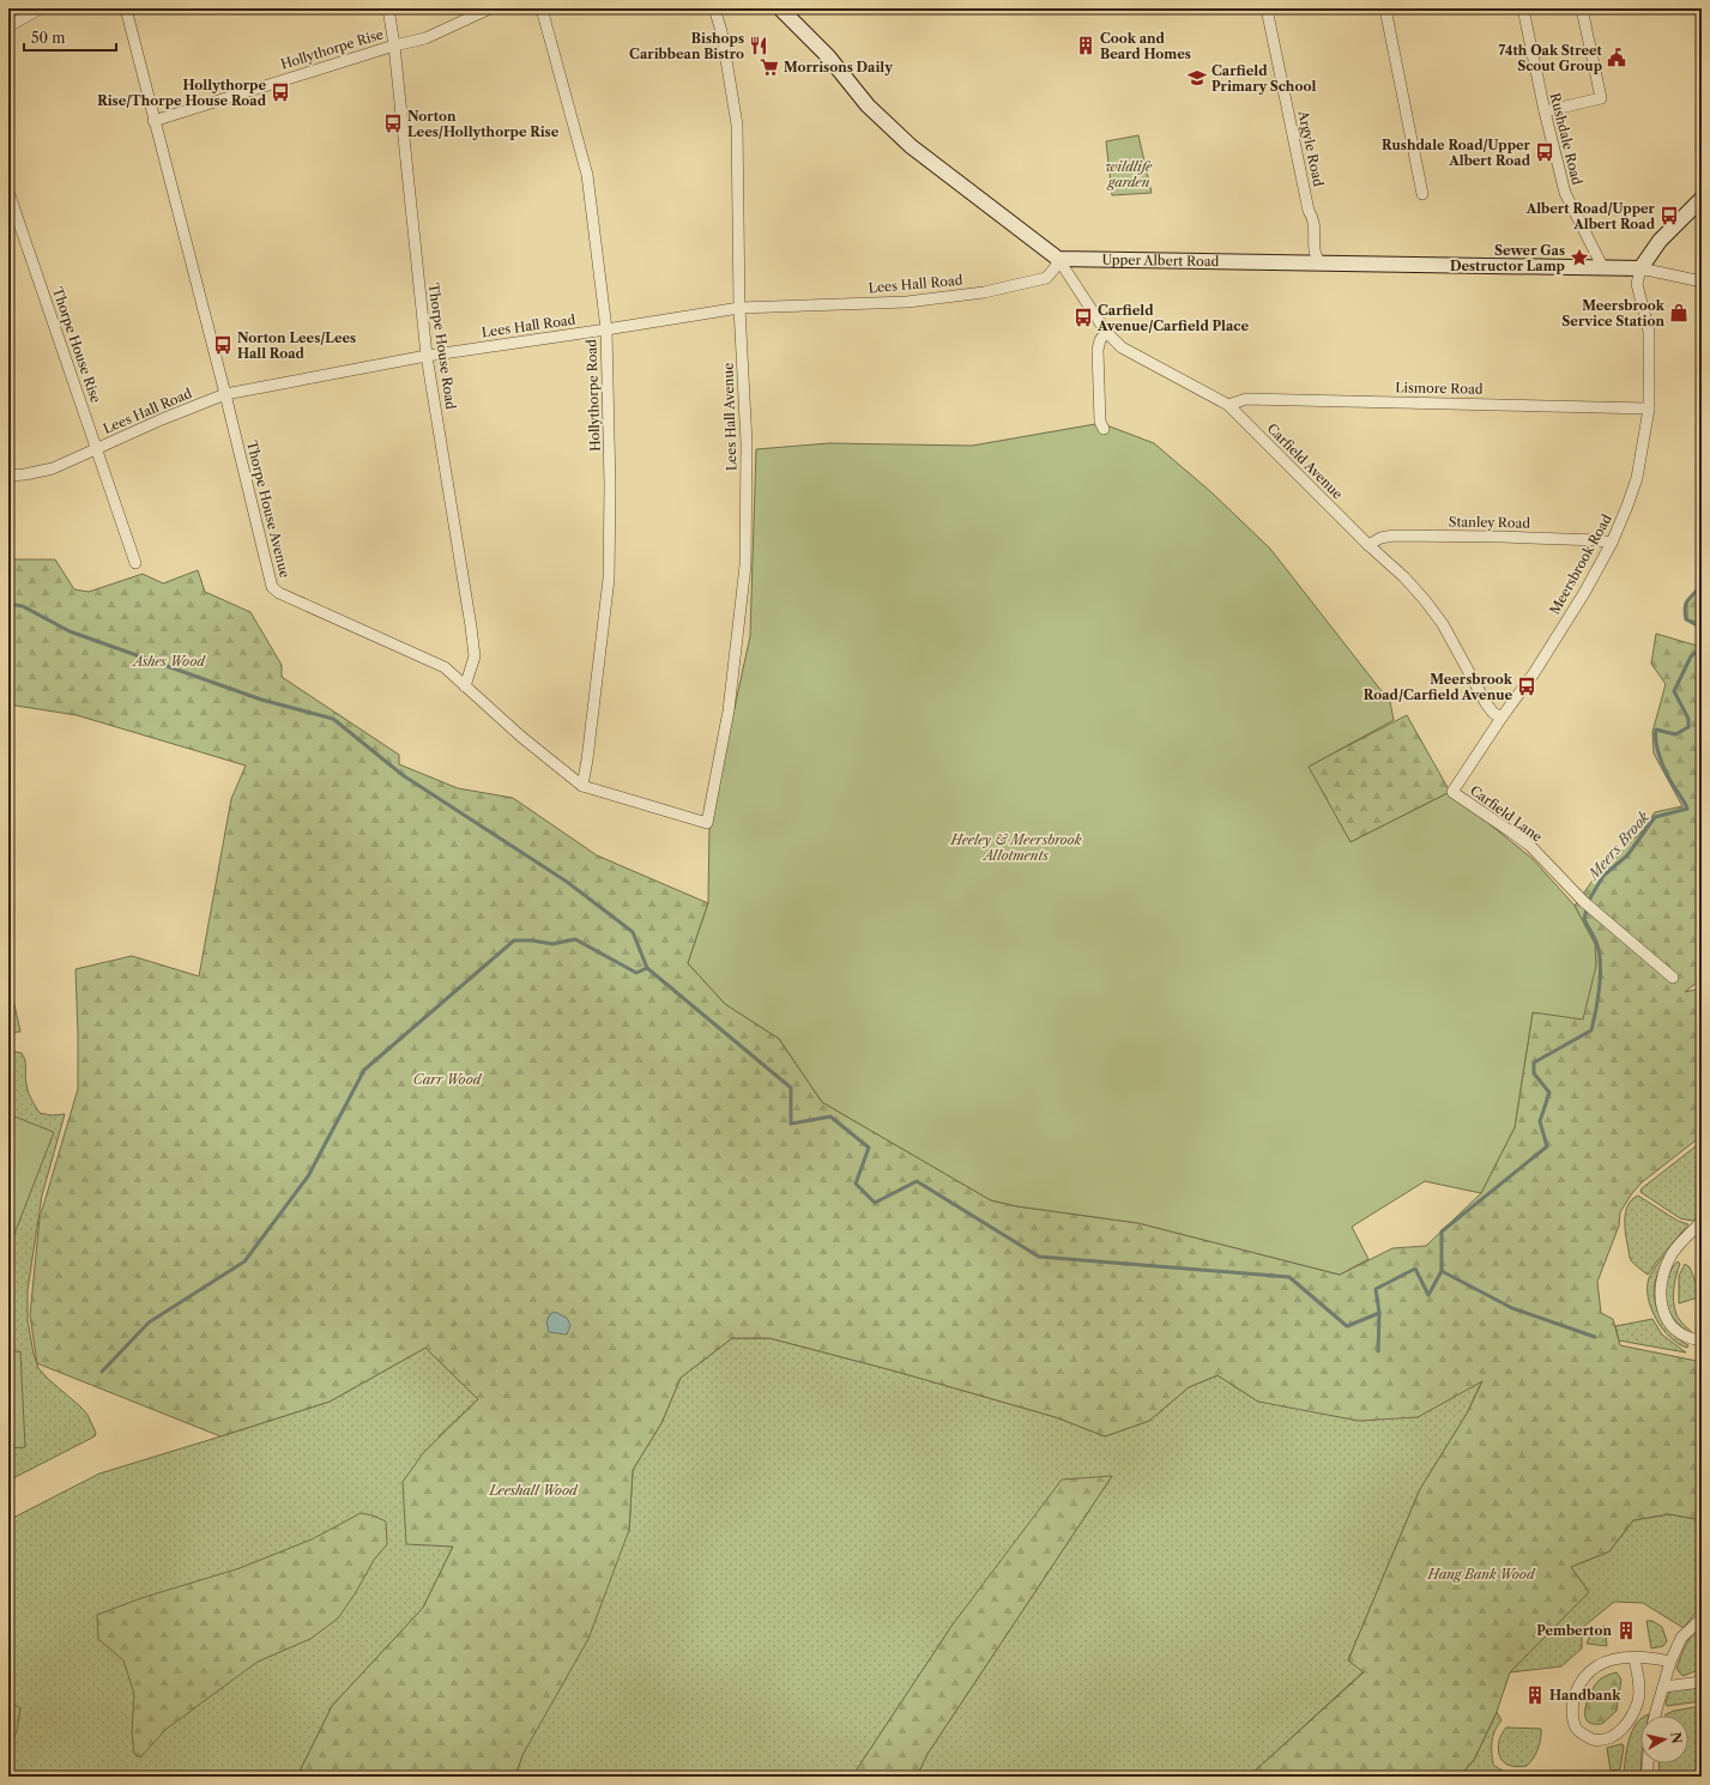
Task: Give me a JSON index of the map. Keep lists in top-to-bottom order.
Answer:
{
  "streets": {
    "street": [
      "Hollythorpe Rise",
      "Rushdale Road",
      "Argyle Road",
      "Upper Albert Road",
      "Lees Hall Road",
      "Thorpe House Rise",
      "Thorpe House Road",
      "Lismore Road",
      "Hollythorpe Road",
      "Lees Hall Avenue",
      "Carfield Avenue",
      "Thorpe House Avenue",
      "Stanley Road",
      "Meersbrook Road",
      "Carfield Lane"
    ]
  },
  "crossings": [
    ["Hollythorpe Rise", "Thorpe House Road"],
    ["Hollythorpe Rise", "Thorpe House Avenue"],
    ["Rushdale Road", "Upper Albert Road"],
    ["Argyle Road", "Upper Albert Road"],
    ["Upper Albert Road", "Lees Hall Road"],
    ["Upper Albert Road", "Carfield Avenue"],
    ["Upper Albert Road", "Meersbrook Road"],
    ["Lees Hall Road", "Thorpe House Rise"],
    ["Lees Hall Road", "Thorpe House Road"],
    ["Lees Hall Road", "Hollythorpe Road"],
    ["Lees Hall Road", "Lees Hall Avenue"],
    ["Lees Hall Road", "Carfield Avenue"],
    ["Lees Hall Road", "Thorpe House Avenue"],
    ["Thorpe House Road", "Thorpe House Avenue"],
    ["Lismore Road", "Carfield Avenue"],
    ["Lismore Road", "Meersbrook Road"],
    ["Hollythorpe Road", "Thorpe House Avenue"],
    ["Lees Hall Avenue", "Thorpe House Avenue"],
    ["Carfield Avenue", "Stanley Road"],
    ["Carfield Avenue", "Meersbrook Road"],
    ["Carfield Avenue", "Carfield Lane"],
    ["Stanley Road", "Meersbrook Road"],
    ["Meersbrook Road", "Carfield Lane"]
  ],
  "water": ["Meers Brook"],
  "parks": [
    "wildlife garden",
    "Ashes Wood",
    "Heeley & Meersbrook Allotments",
    "Carr Wood",
    "Leeshall Wood",
    "Hang Bank Wood"
  ],
  "places": {
    "restaurant": ["Bishops Caribbean Bistro"],
    "building": ["Cook and Beard Homes", "Pemberton", "Handbank"],
    "public building": ["74th Oak Street Scout Group"],
    "supermarket": ["Morrisons Daily"],
    "school or university": ["Carfield Primary School"],
    "bus stop": [
      "Hollythorpe Rise/Thorpe House Road",
      "Norton Lees/Hollythorpe Rise",
      "Rushdale Road/Upper Albert Road",
      "Albert Road/Upper Albert Road",
      "Carfield Avenue/Carfield Place",
      "Norton Lees/Lees Hall Road",
      "Meersbrook Road/Carfield Avenue"
    ],
    "place": ["Sewer Gas Destructor Lamp"],
    "shop": ["Meersbrook Service Station"]
  },
  "scale_bar": "50 m",
  "north": "right"
}
